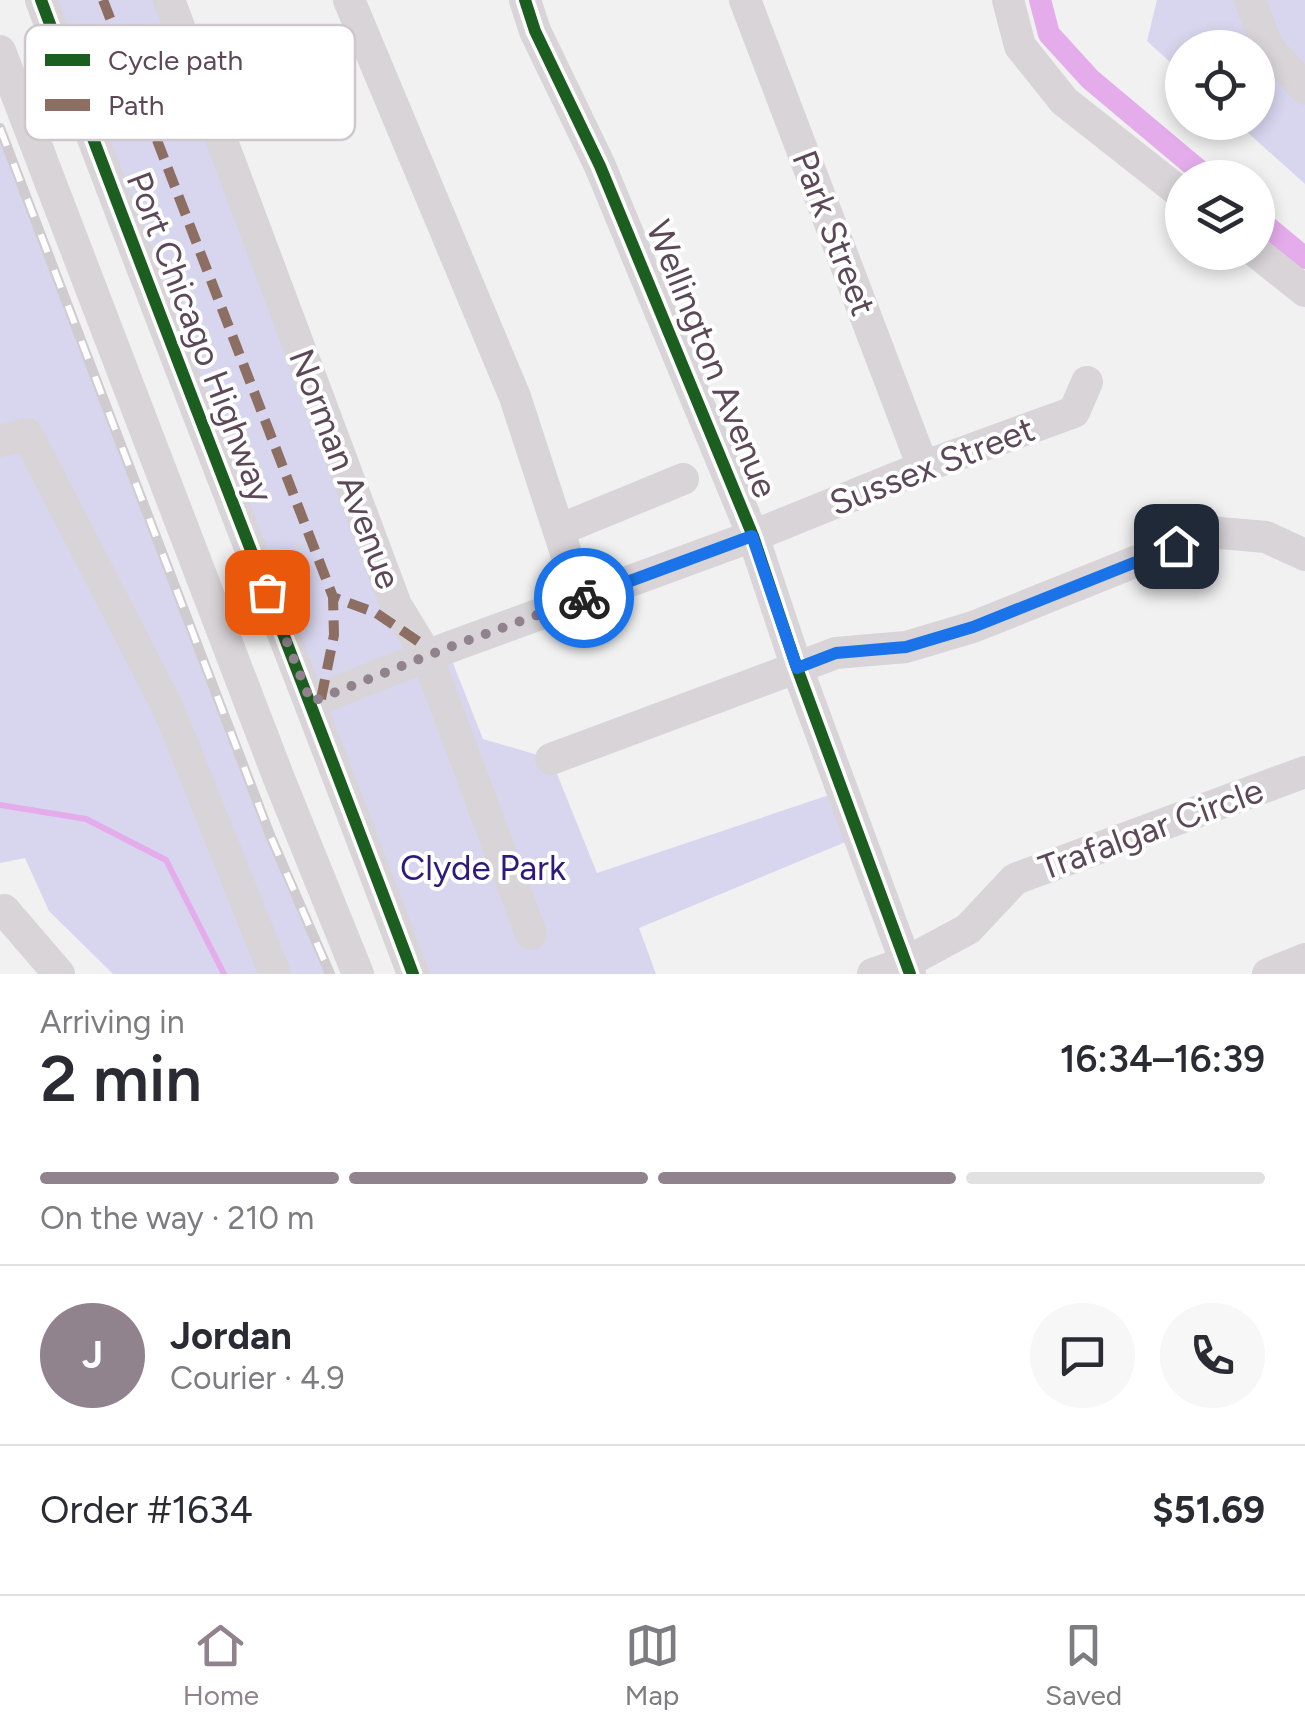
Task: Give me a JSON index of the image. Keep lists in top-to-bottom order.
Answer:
{
  "streets": {
    "street": [
      "Park Street",
      "Port Chicago Highway",
      "Wellington Avenue",
      "Sussex Street",
      "Norman Avenue",
      "Trafalgar Circle"
    ]
  },
  "crossings": [
    ["Park Street", "Sussex Street"],
    ["Port Chicago Highway", "Sussex Street"],
    ["Wellington Avenue", "Sussex Street"],
    ["Wellington Avenue", "Trafalgar Circle"],
    ["Sussex Street", "Norman Avenue"]
  ],
  "parks": ["Clyde Park"],
  "legend": ["Cycle path", "Path"],
  "page": {
    "heading": ["2 min", "Arriving in", "16:34–16:39"],
    "panel": [
      "Jordan",
      "Courier · 4.9",
      "Order #1634",
      "$51.69"
    ],
    "bar": "On the way · 210 m",
    "round": "J",
    "tabs": ["Home", "Map", "Saved"]
  }
}
